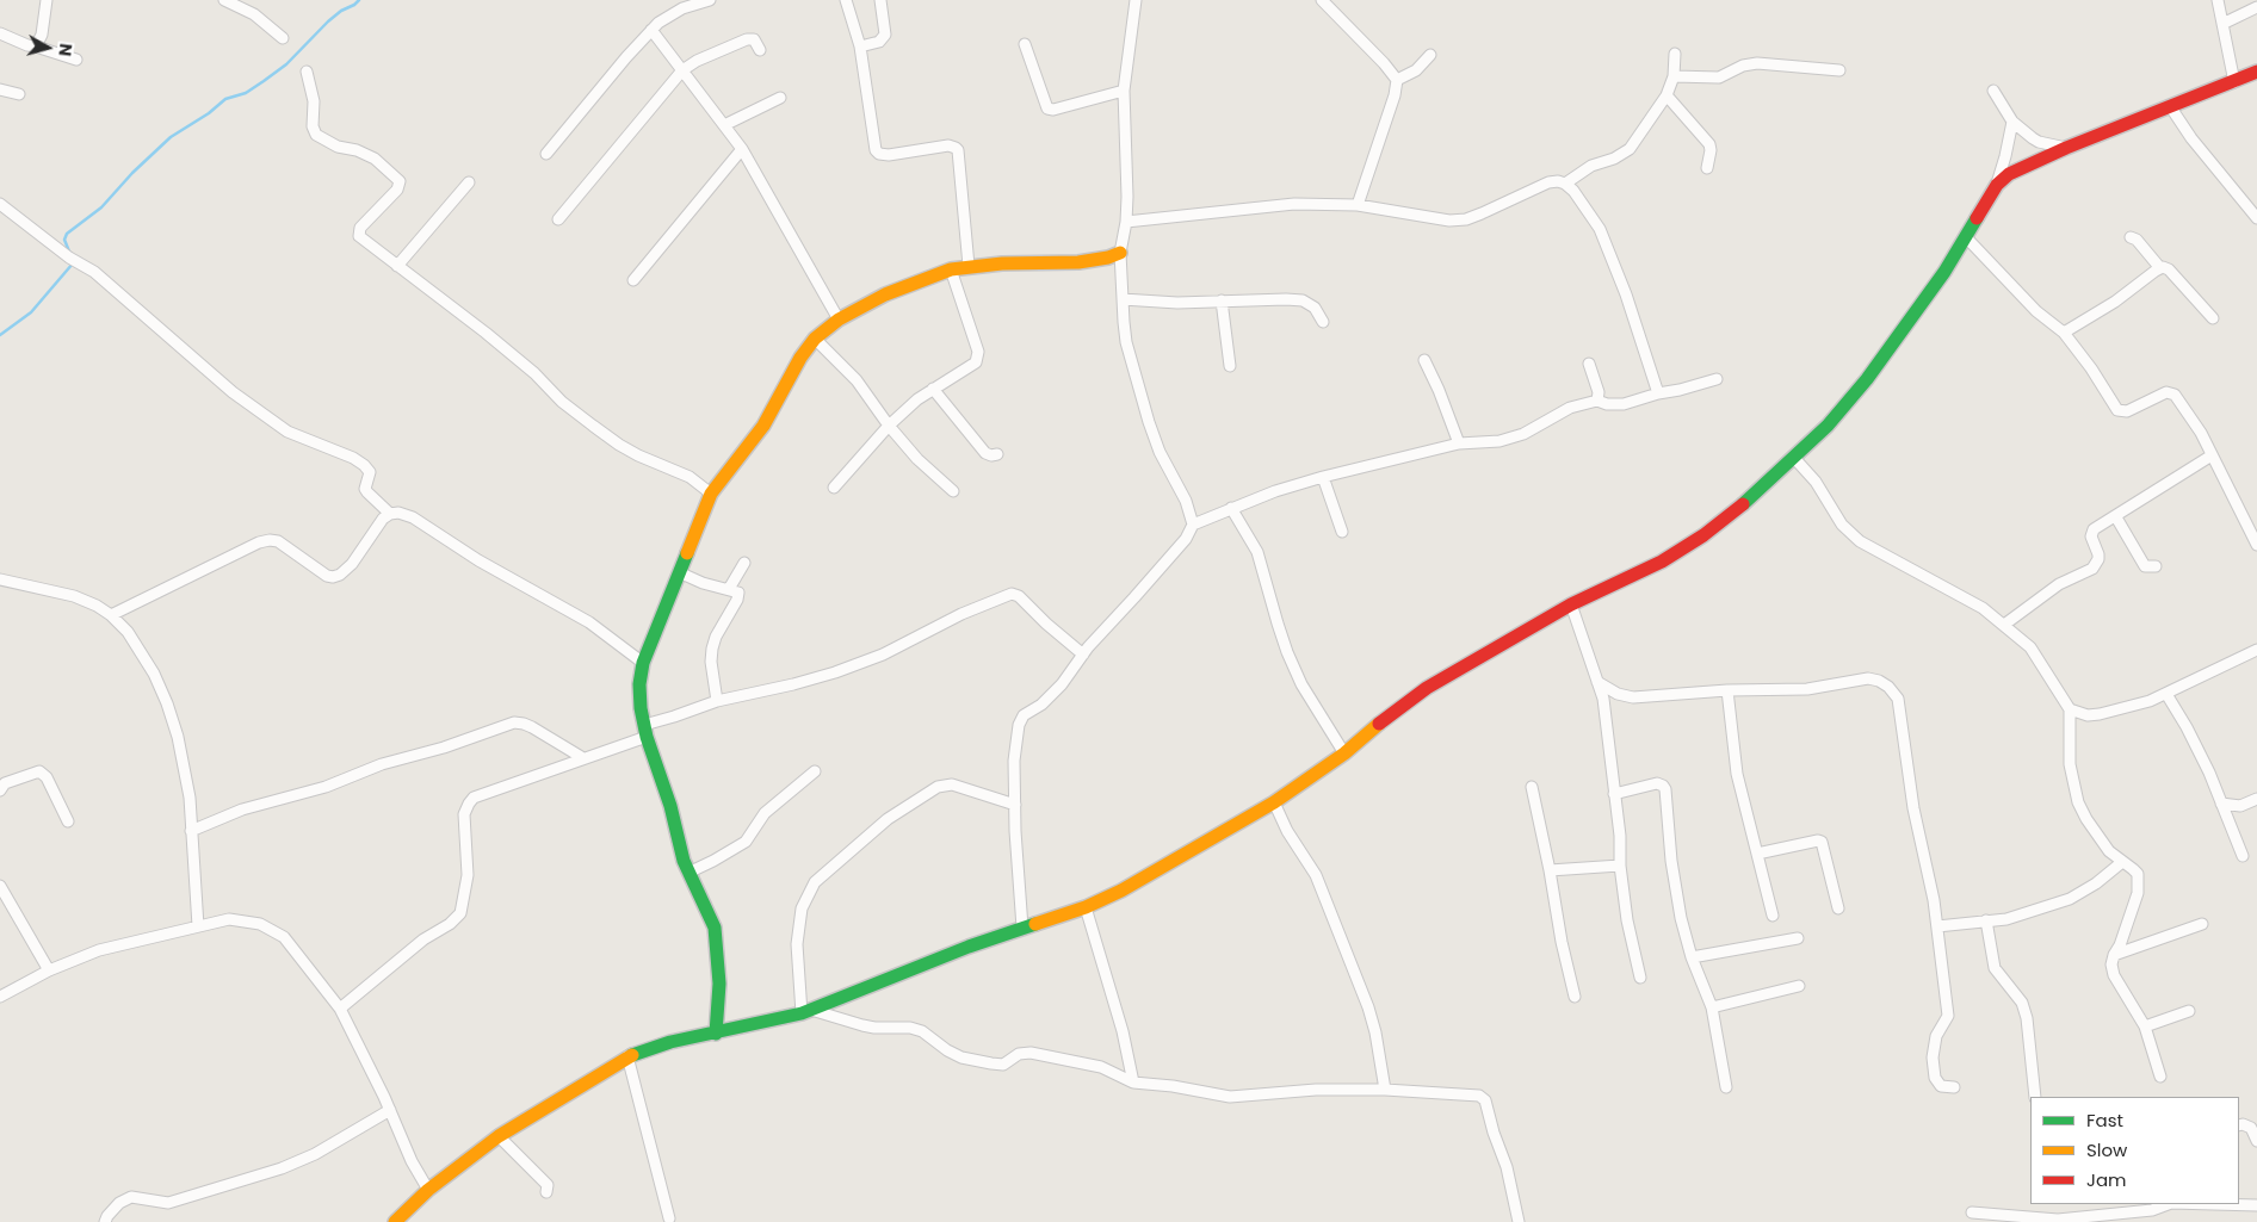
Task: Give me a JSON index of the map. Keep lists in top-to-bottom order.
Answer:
{
  "legend": ["Fast", "Slow", "Jam"],
  "north": "right"
}
